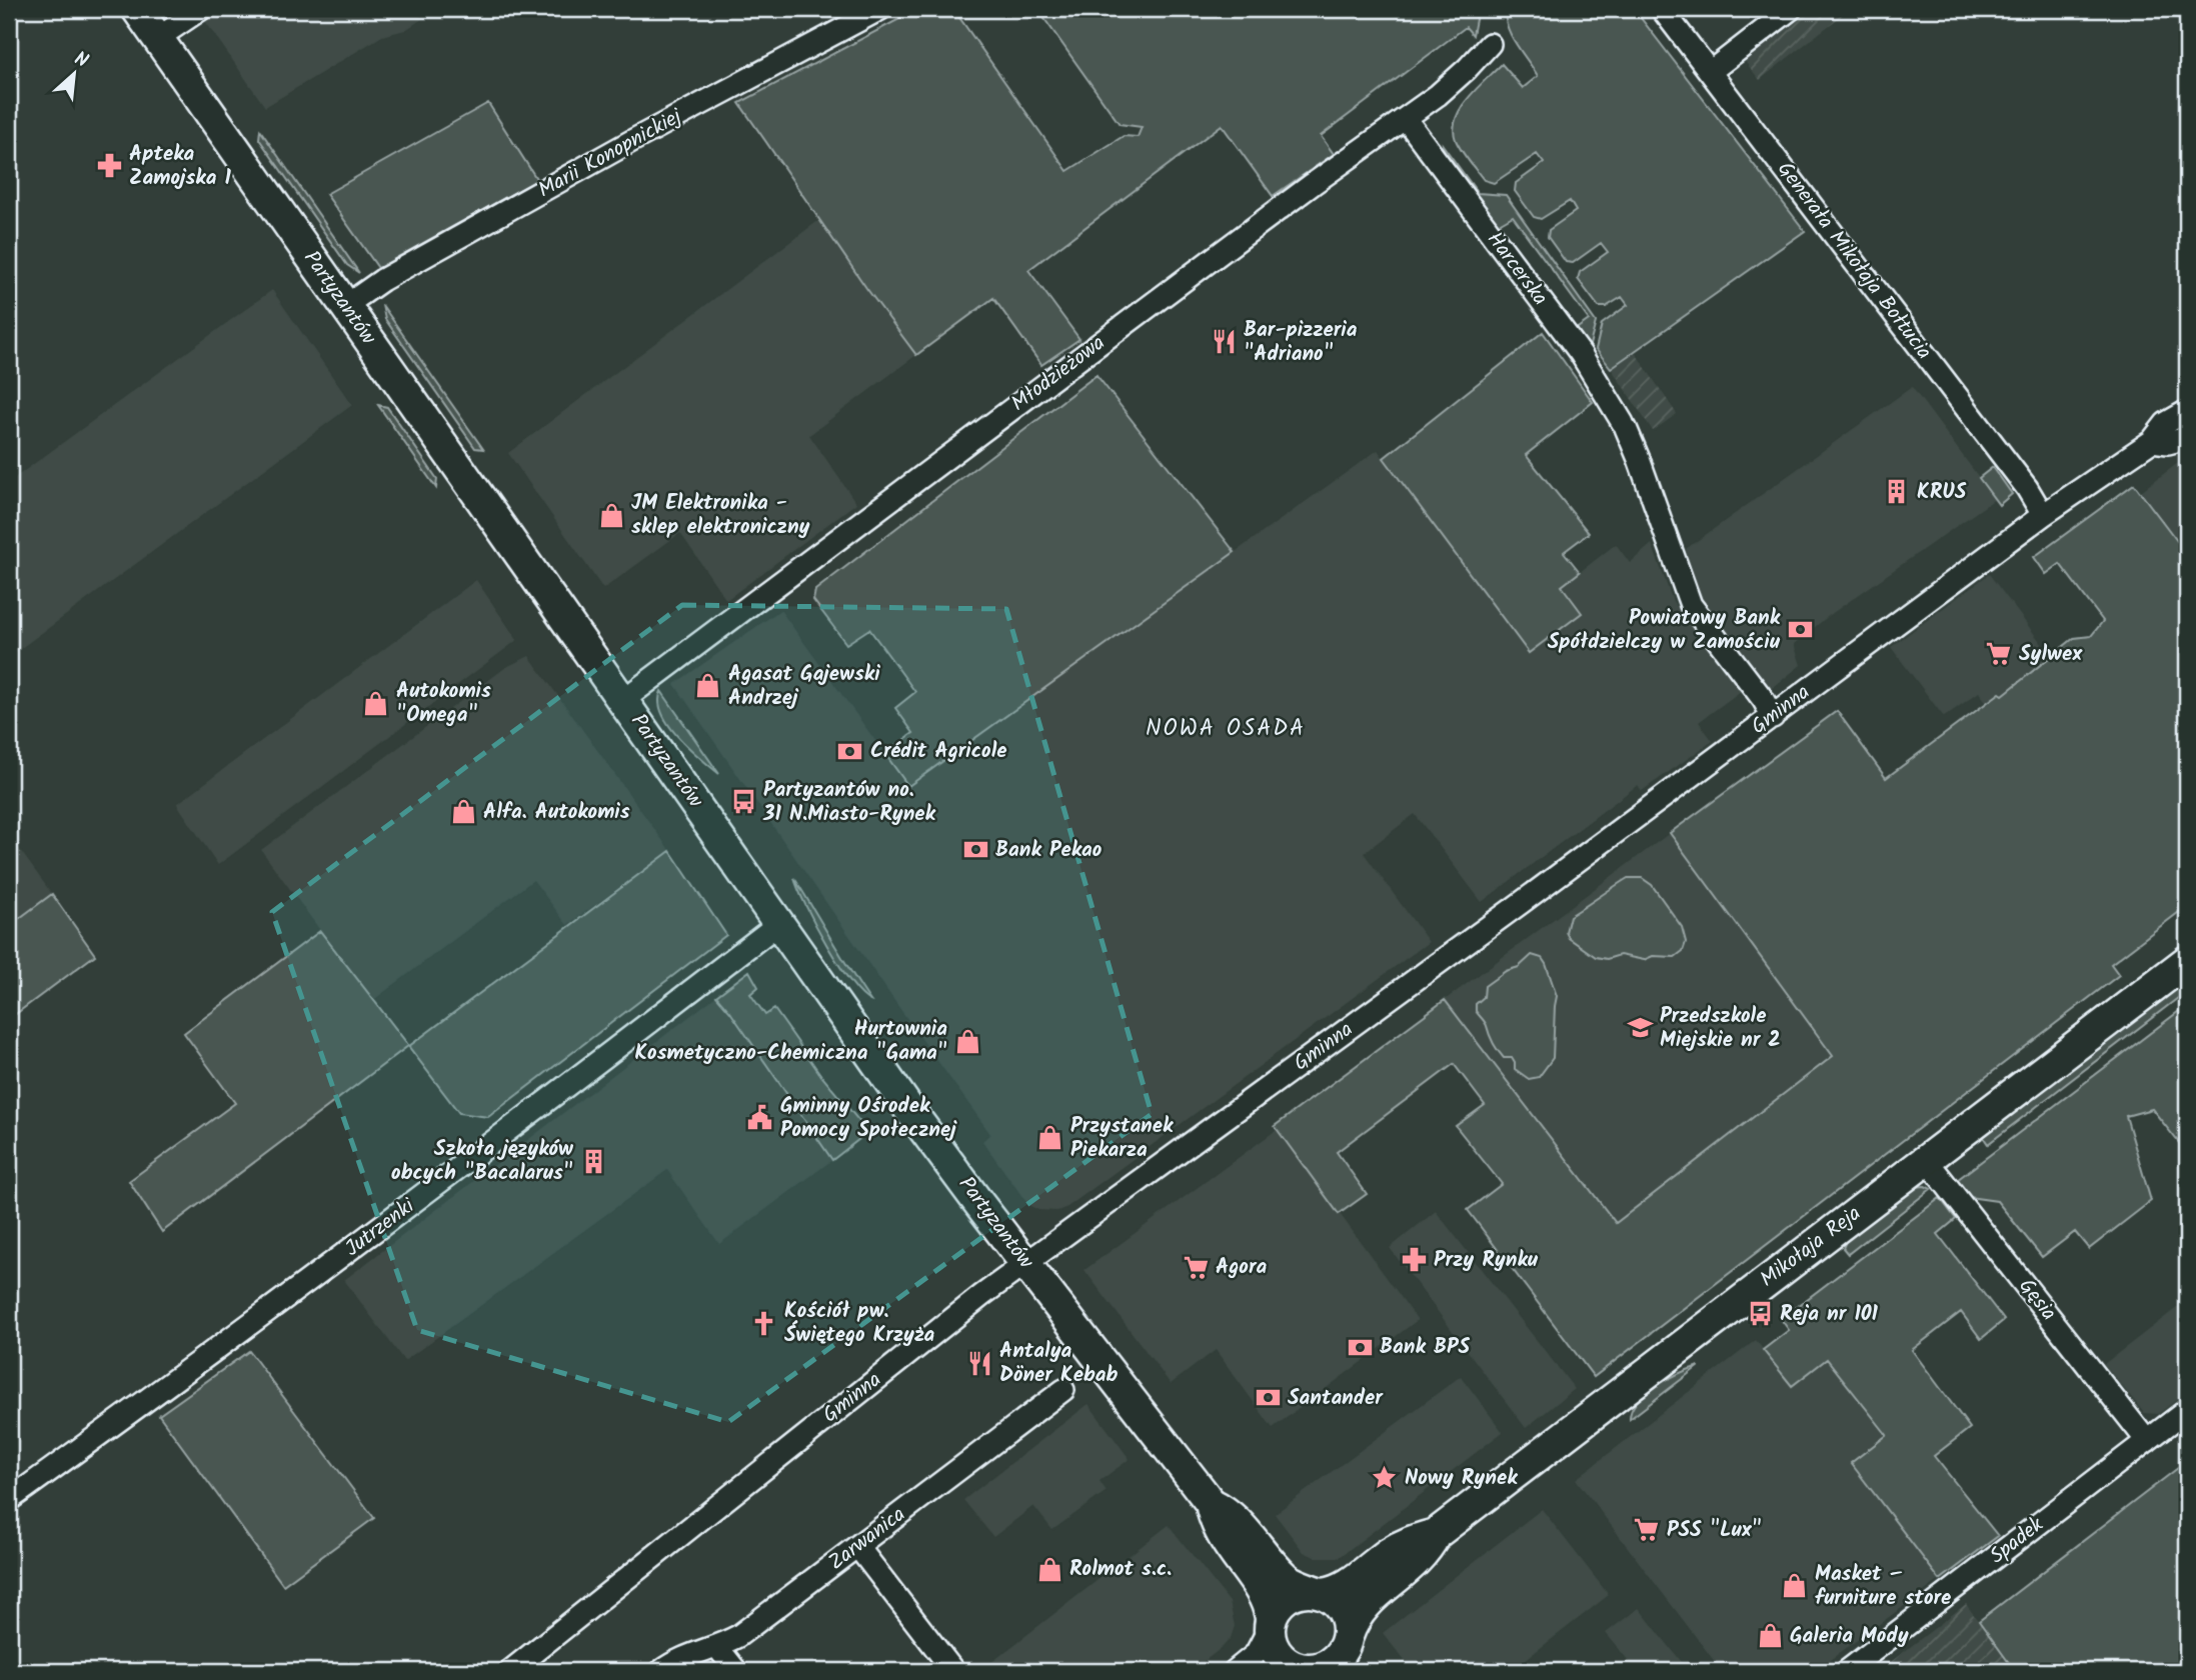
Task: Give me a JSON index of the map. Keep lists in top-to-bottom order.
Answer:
{
  "streets": {
    "main road": ["Partyzantów", "Mikołaja Reja"],
    "street": [
      "Marii Konopnickiej",
      "Generała Mikołaja Bołtucia",
      "Harcerska",
      "Młodzieżowa",
      "Gminna",
      "Jutrzenki",
      "Gęsia",
      "Zarwanica",
      "Spadek"
    ]
  },
  "crossings": [
    ["Marii Konopnickiej", "Partyzantów"],
    ["Generała Mikołaja Bołtucia", "Gminna"],
    ["Harcerska", "Młodzieżowa"],
    ["Harcerska", "Gminna"],
    ["Partyzantów", "Młodzieżowa"],
    ["Partyzantów", "Gminna"],
    ["Partyzantów", "Jutrzenki"],
    ["Partyzantów", "Mikołaja Reja"],
    ["Mikołaja Reja", "Gęsia"],
    ["Gęsia", "Spadek"]
  ],
  "districts": ["NOWA OSADA"],
  "places": {
    "pharmacy": ["Apteka Zamojska 1", "Przy Rynku"],
    "restaurant": ["Bar-pizzeria \"Adriano\"", "Antalya Döner Kebab"],
    "building": ["KRUS", "Szkoła języków obcych \"Bacalarus\""],
    "shop": [
      "JM Elektronika - sklep elektroniczny",
      "Agasat Gajewski Andrzej",
      "Autokomis \"Omega\"",
      "Alfa. Autokomis",
      "Hurtownia Kosmetyczno-Chemiczna \"Gama\"",
      "Przystanek Piekarza",
      "Rolmot s.c.",
      "Masket – furniture store",
      "Galeria Mody"
    ],
    "bank": [
      "Powiatowy Bank Spółdzielczy w Zamościu",
      "Crédit Agricole",
      "Bank Pekao",
      "Bank BPS",
      "Santander"
    ],
    "supermarket": ["Sylwex", "Agora", "PSS \"Lux\""],
    "bus stop": ["Partyzantów no. 31 N.Miasto-Rynek", "Reja nr 101"],
    "school or university": ["Przedszkole Miejskie nr 2"],
    "public building": ["Gminny Ośrodek Pomocy Społecznej"],
    "church": ["Kościół pw. Świętego Krzyża"],
    "place": ["Nowy Rynek"]
  },
  "north": "top right"
}
